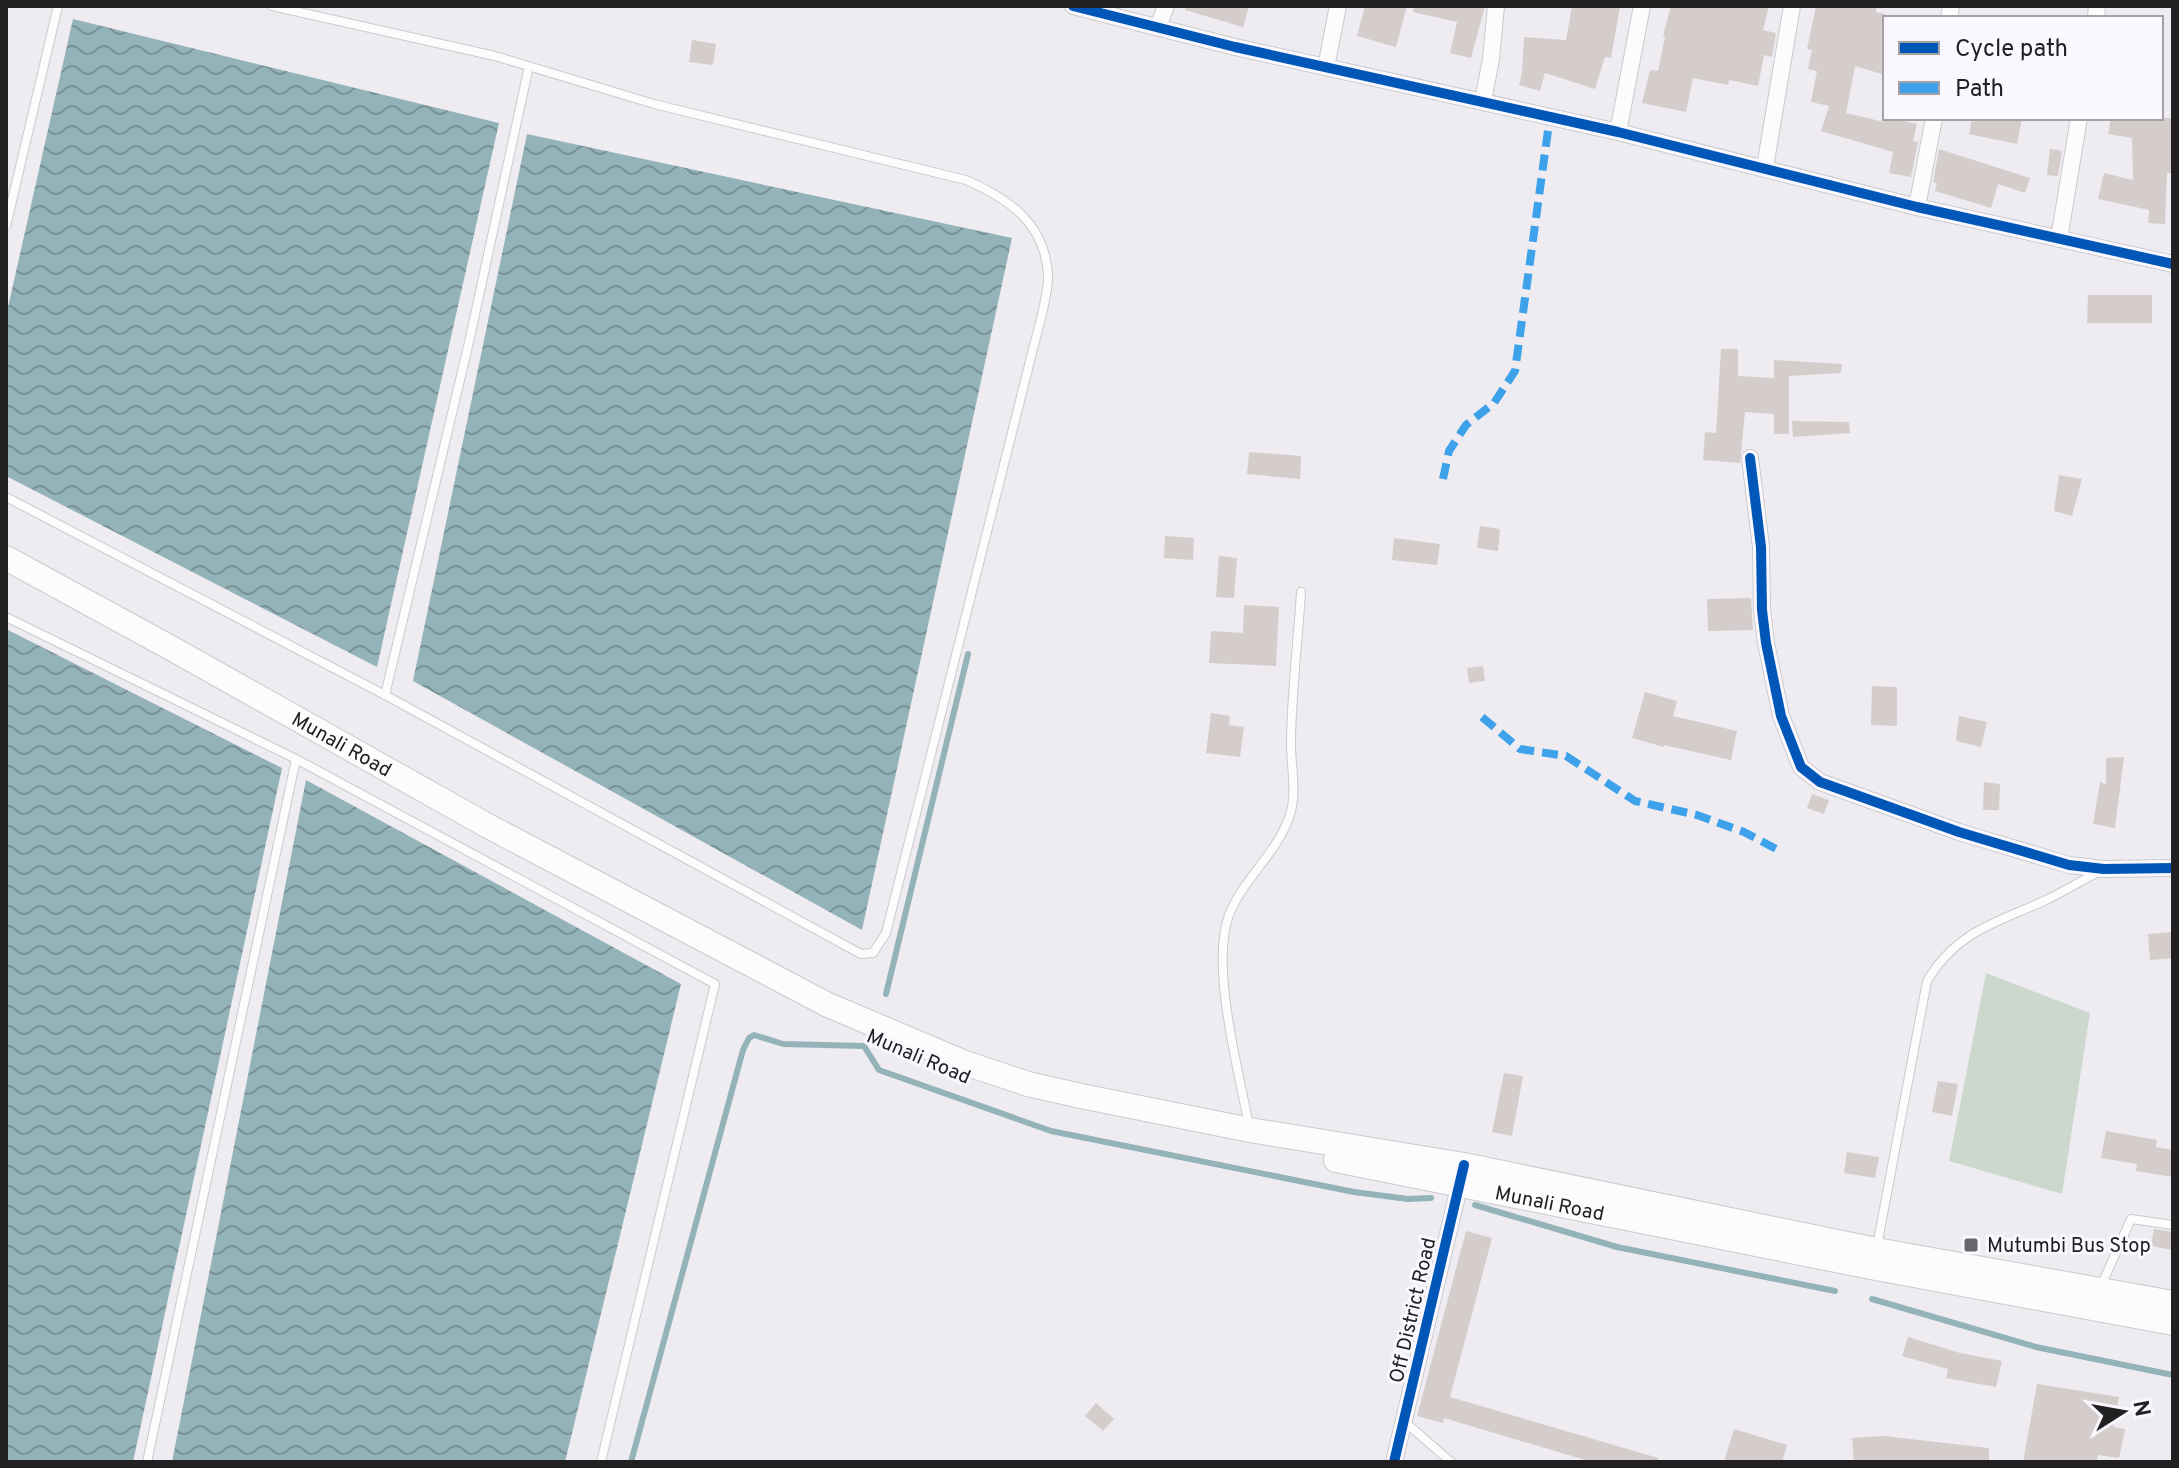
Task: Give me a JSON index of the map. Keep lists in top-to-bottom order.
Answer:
{
  "streets": {
    "main road": ["Munali Road"],
    "street": ["Off District Road"]
  },
  "crossings": [
    ["Munali Road", "Off District Road"]
  ],
  "places": {
    "transit": ["Mutumbi Bus Stop"]
  },
  "legend": ["Cycle path", "Path"],
  "north": "right"
}
